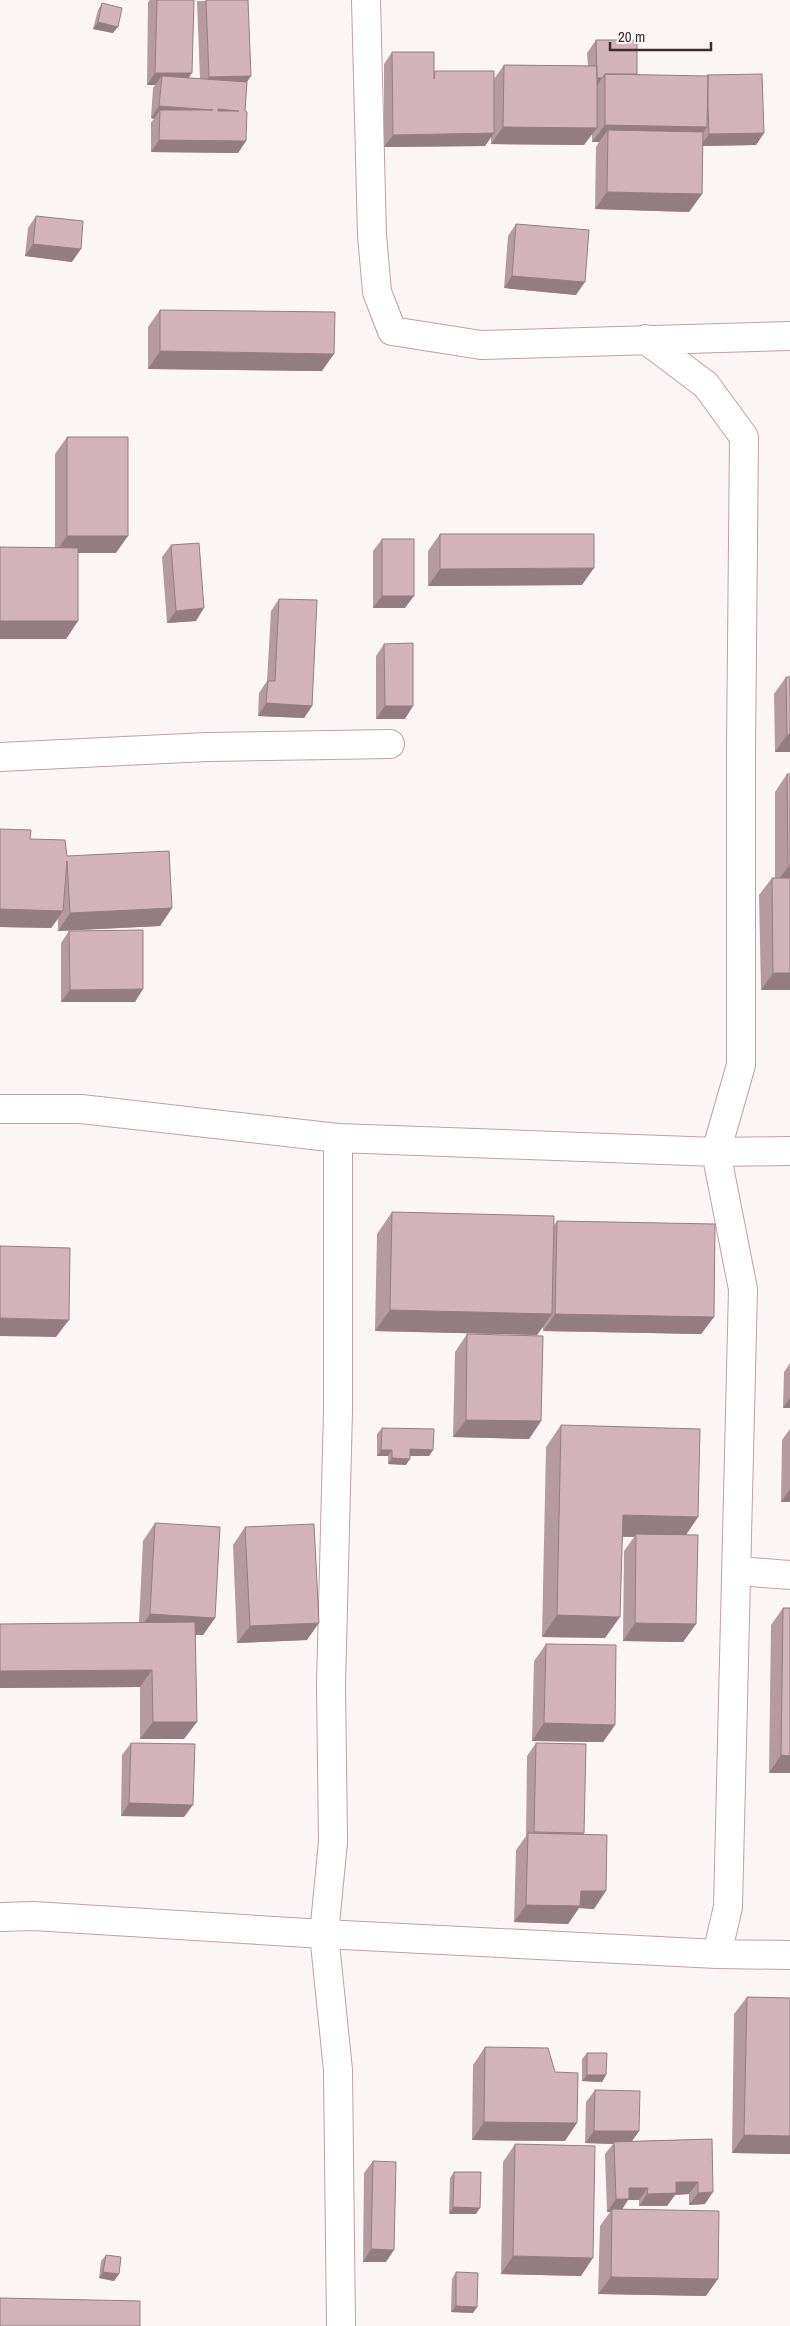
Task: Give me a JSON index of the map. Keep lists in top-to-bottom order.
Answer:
{
  "scale_bar": "20 m"
}
